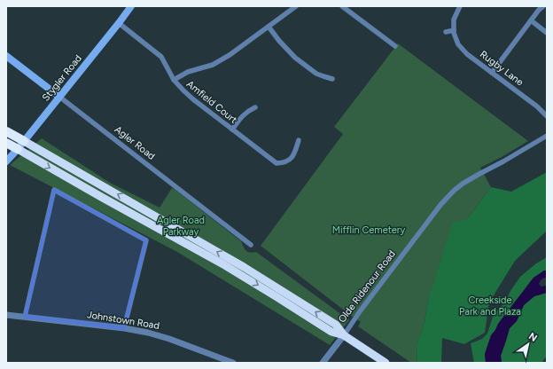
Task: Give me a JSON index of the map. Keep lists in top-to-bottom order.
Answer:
{
  "streets": {
    "main road": ["Stygler Road", "Agler Road"],
    "street": [
      "Rugby Lane",
      "Amfield Court",
      "Olde Ridenour Road",
      "Johnstown Road"
    ]
  },
  "crossings": [
    ["Stygler Road", "Amfield Court"],
    ["Stygler Road", "Agler Road"]
  ],
  "parks": ["Agler Road Parkway", "Mifflin Cemetery", "Creekside Park and Plaza"],
  "north": "top right"
}
